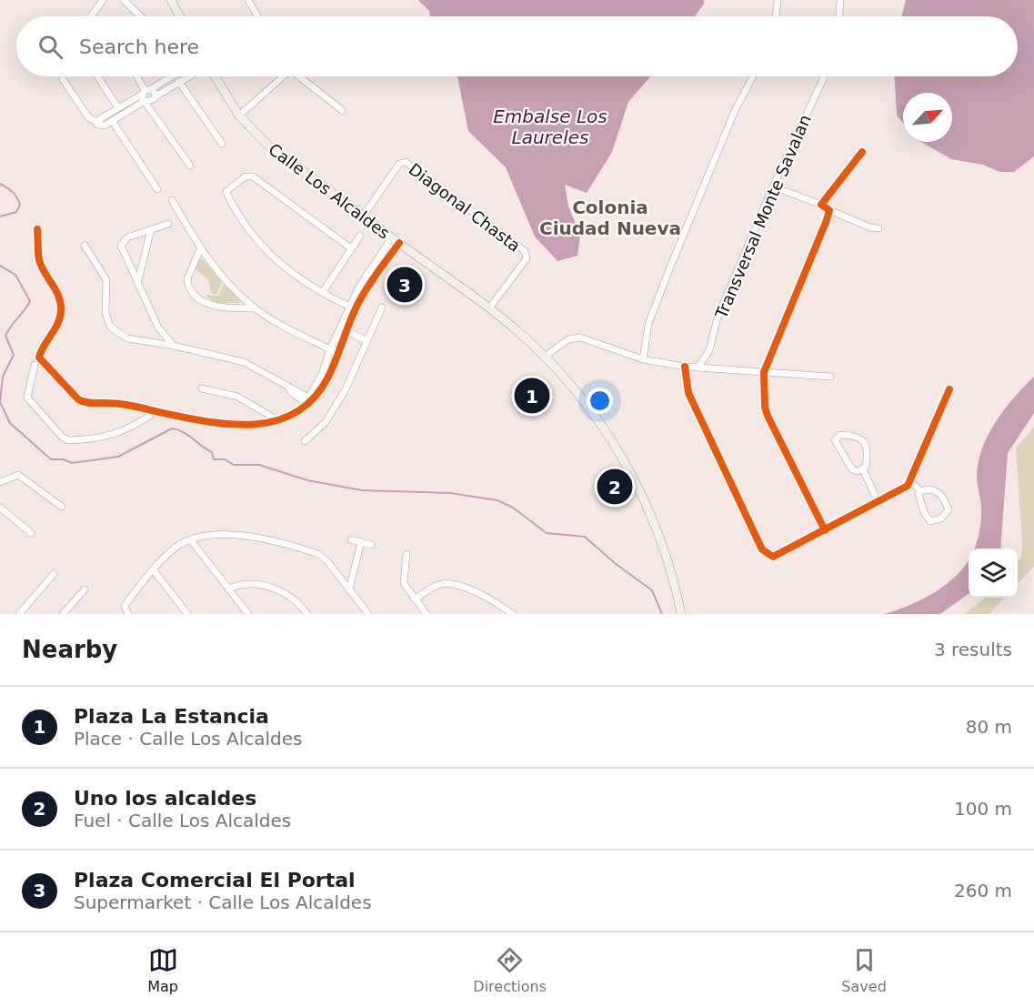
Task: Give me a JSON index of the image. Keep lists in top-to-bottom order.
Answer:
{
  "streets": {
    "main road": ["Calle Los Alcaldes"],
    "street": ["Diagonal Chasta", "Transversal Monte Savalan"]
  },
  "crossings": [
    ["Calle Los Alcaldes", "Diagonal Chasta"]
  ],
  "districts": ["Colonia Ciudad Nueva"],
  "water": ["Embalse Los Laureles"],
  "north": "top right",
  "page": {
    "search": "Search here",
    "pins": ["3", "1", "2"],
    "heading": ["Nearby", "3 results"],
    "list": [
      {
        "mark": "1",
        "name": "Plaza La Estancia",
        "note": "Place · Calle Los Alcaldes",
        "value": "80 m"
      },
      {
        "mark": "2",
        "name": "Uno los alcaldes",
        "note": "Fuel · Calle Los Alcaldes",
        "value": "100 m"
      },
      {
        "mark": "3",
        "name": "Plaza Comercial El Portal",
        "note": "Supermarket · Calle Los Alcaldes",
        "value": "260 m"
      }
    ],
    "nav": ["Map", "Directions", "Saved"]
  }
}
